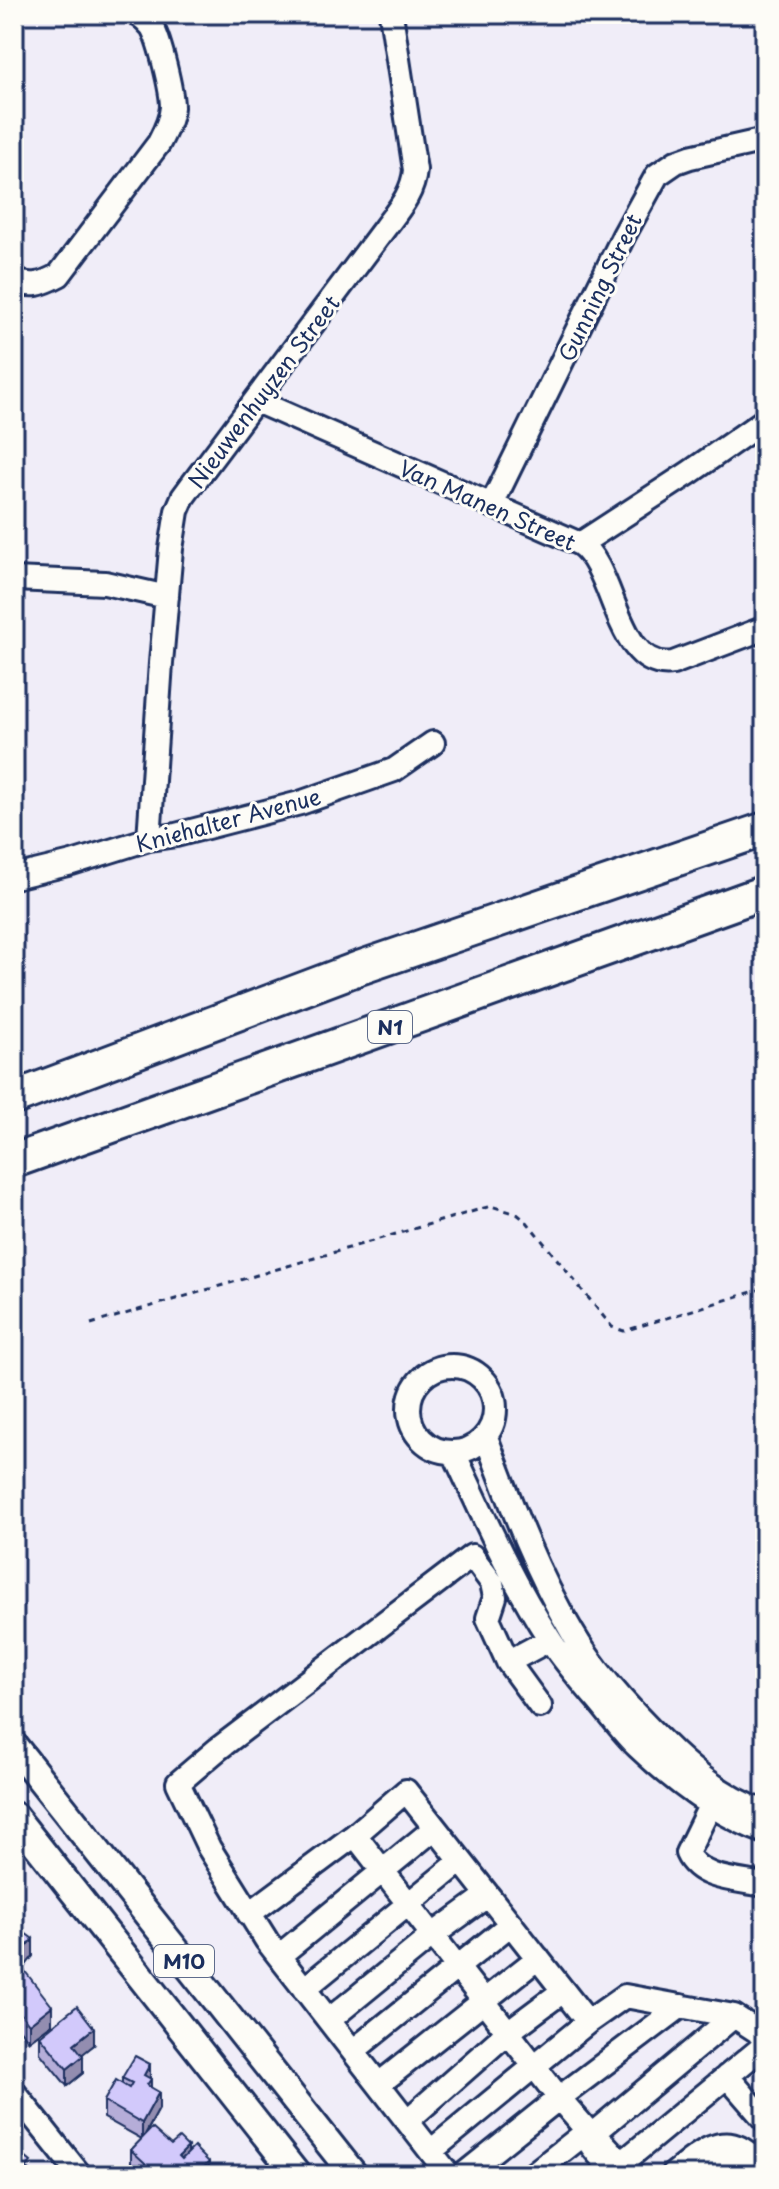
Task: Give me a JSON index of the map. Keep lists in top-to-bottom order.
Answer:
{
  "streets": {
    "highway": ["N1"],
    "main road": ["M10"],
    "street": [
      "Gunning Street",
      "Nieuwenhuyzen Street",
      "Van Manen Street",
      "Kniehalter Avenue"
    ]
  },
  "crossings": [
    ["Gunning Street", "Van Manen Street"],
    ["Nieuwenhuyzen Street", "Van Manen Street"],
    ["Nieuwenhuyzen Street", "Kniehalter Avenue"]
  ]
}
